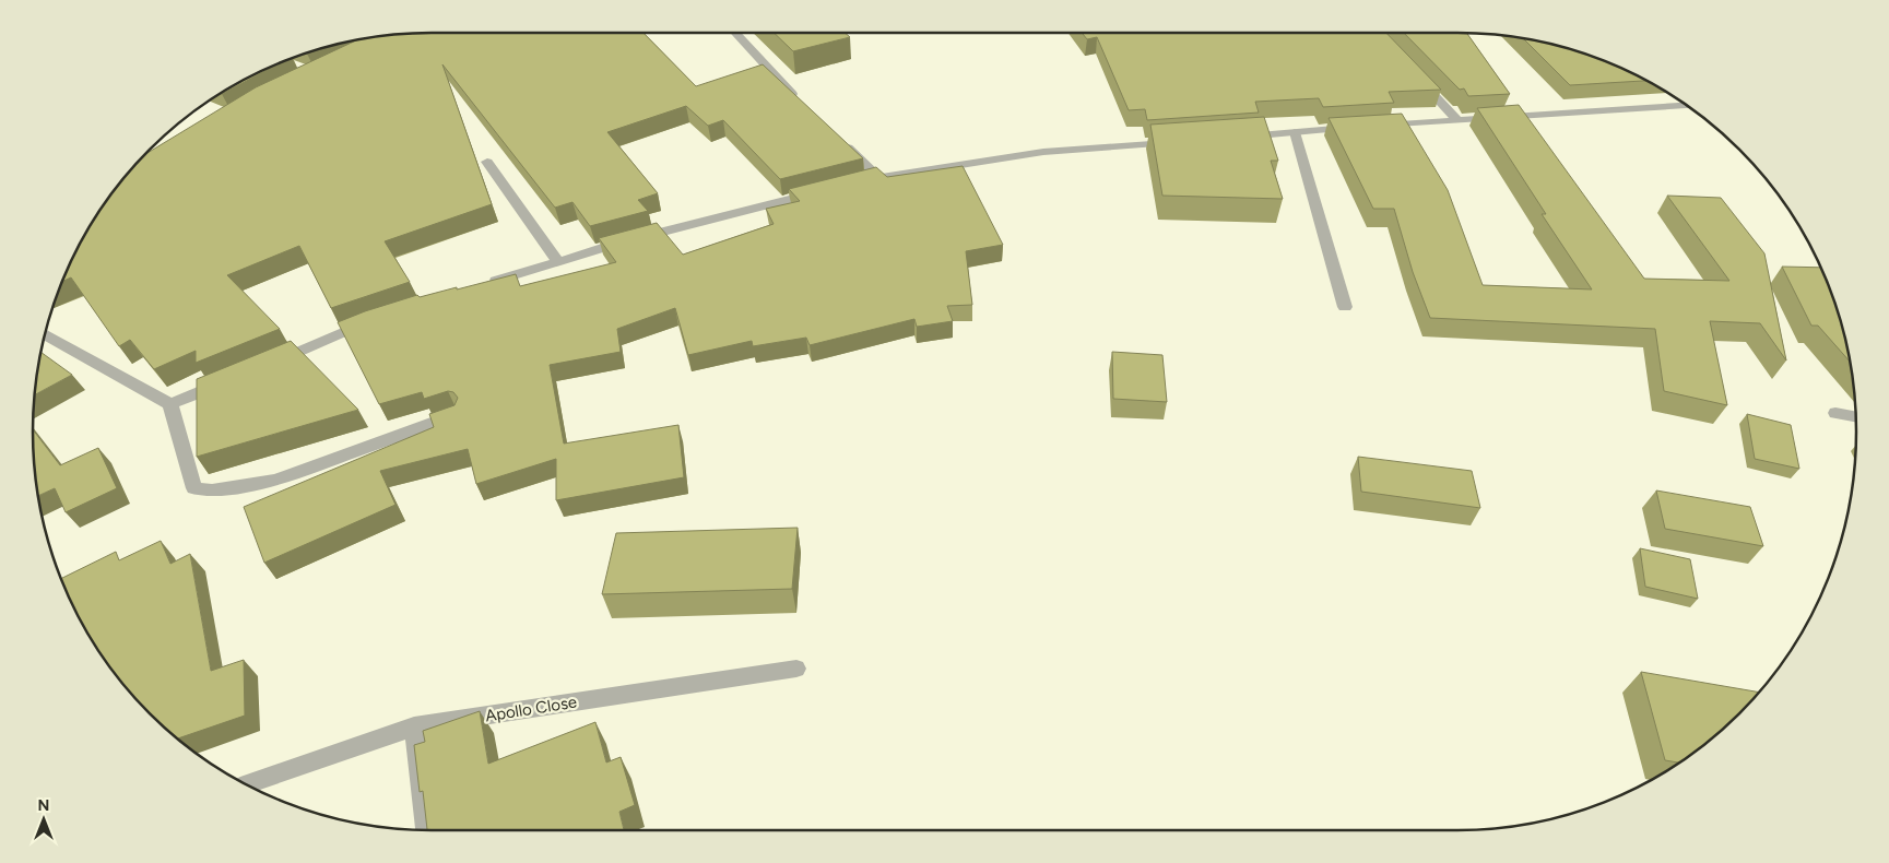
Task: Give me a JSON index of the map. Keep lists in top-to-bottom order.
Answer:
{
  "streets": {
    "street": ["Apollo Close"]
  },
  "north": "top"
}
